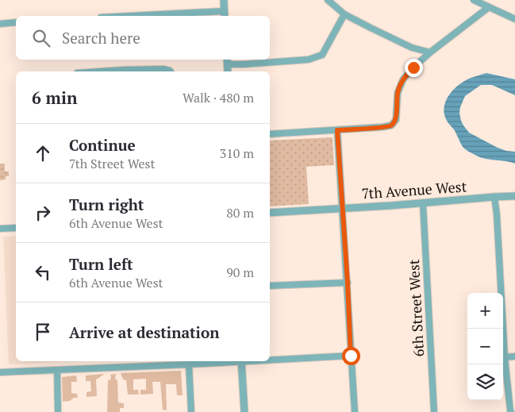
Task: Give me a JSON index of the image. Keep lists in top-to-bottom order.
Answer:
{
  "streets": {
    "street": ["7th Avenue West", "6th Street West"]
  },
  "crossings": [
    ["7th Avenue West", "6th Street West"]
  ],
  "page": {
    "search": "Search here",
    "heading": ["6 min", "Walk · 480 m"],
    "list": [
      ["Continue", "7th Street West", "310 m"],
      ["Turn right", "6th Avenue West", "80 m"],
      ["Turn left", "6th Avenue West", "90 m"],
      "Arrive at destination"
    ],
    "map_buttons": ["+", "−"]
  }
}
